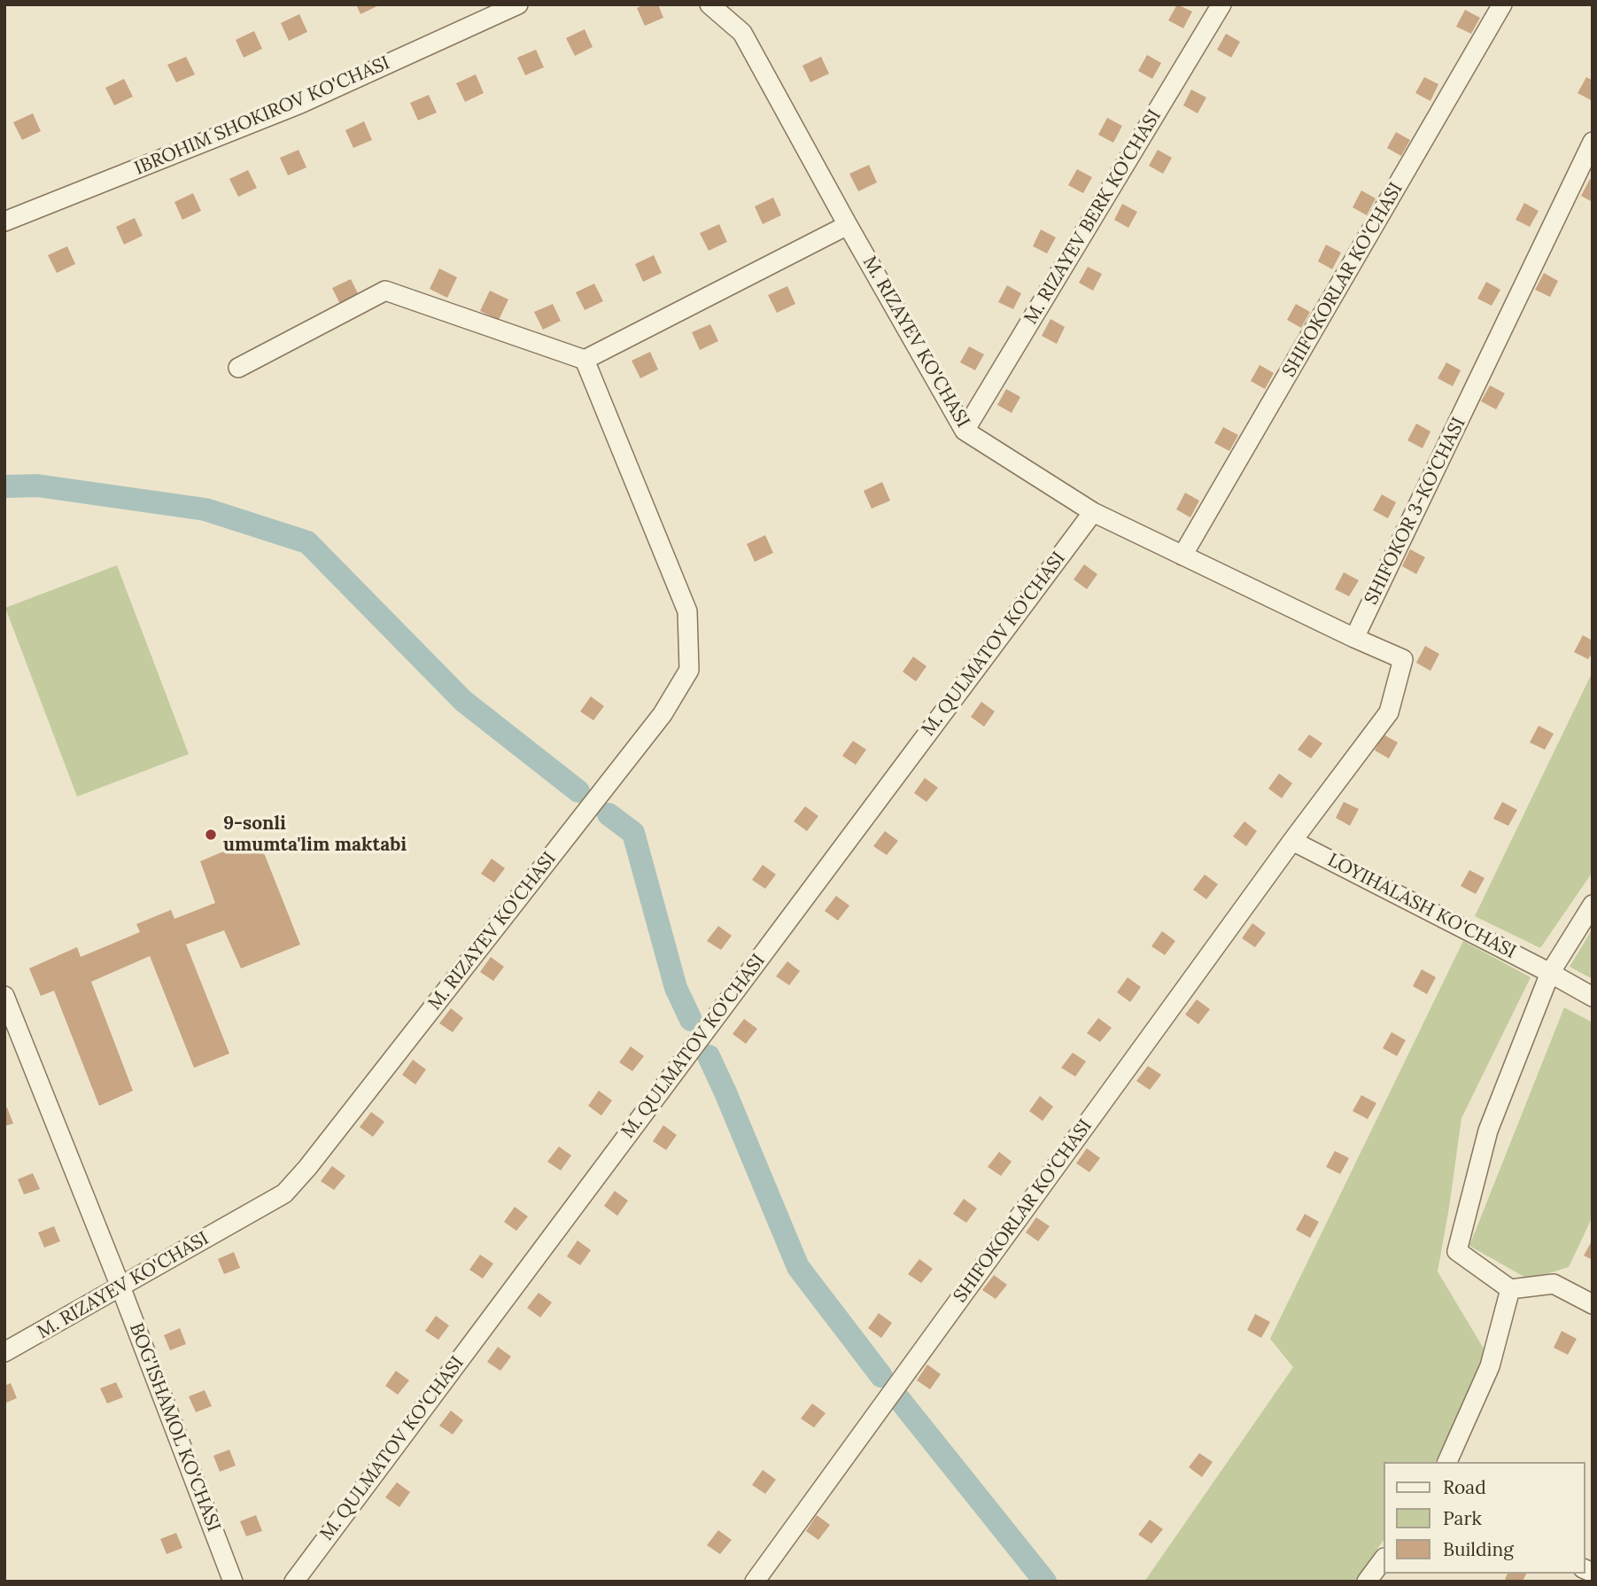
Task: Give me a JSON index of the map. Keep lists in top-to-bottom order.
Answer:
{
  "streets": {
    "street": [
      "IBROHIM SHOKIROV KO'CHASI",
      "M. RIZAYEV BERK KO'CHASI",
      "SHIFOKORLAR KO'CHASI",
      "M. RIZAYEV KO'CHASI",
      "SHIFOKOR 3-KO'CHASI",
      "M. QULMATOV KO'CHASI",
      "LOYIHALASH KO'CHASI",
      "BOG'ISHAMOL KO'CHASI"
    ]
  },
  "crossings": [
    ["M. RIZAYEV BERK KO'CHASI", "M. RIZAYEV KO'CHASI"],
    ["SHIFOKORLAR KO'CHASI", "M. RIZAYEV KO'CHASI"],
    ["SHIFOKORLAR KO'CHASI", "LOYIHALASH KO'CHASI"],
    ["M. RIZAYEV KO'CHASI", "SHIFOKOR 3-KO'CHASI"],
    ["M. RIZAYEV KO'CHASI", "M. QULMATOV KO'CHASI"],
    ["M. RIZAYEV KO'CHASI", "BOG'ISHAMOL KO'CHASI"]
  ],
  "places": ["9-sonli umumta'lim maktabi"],
  "legend": ["Road", "Park", "Building"]
}
